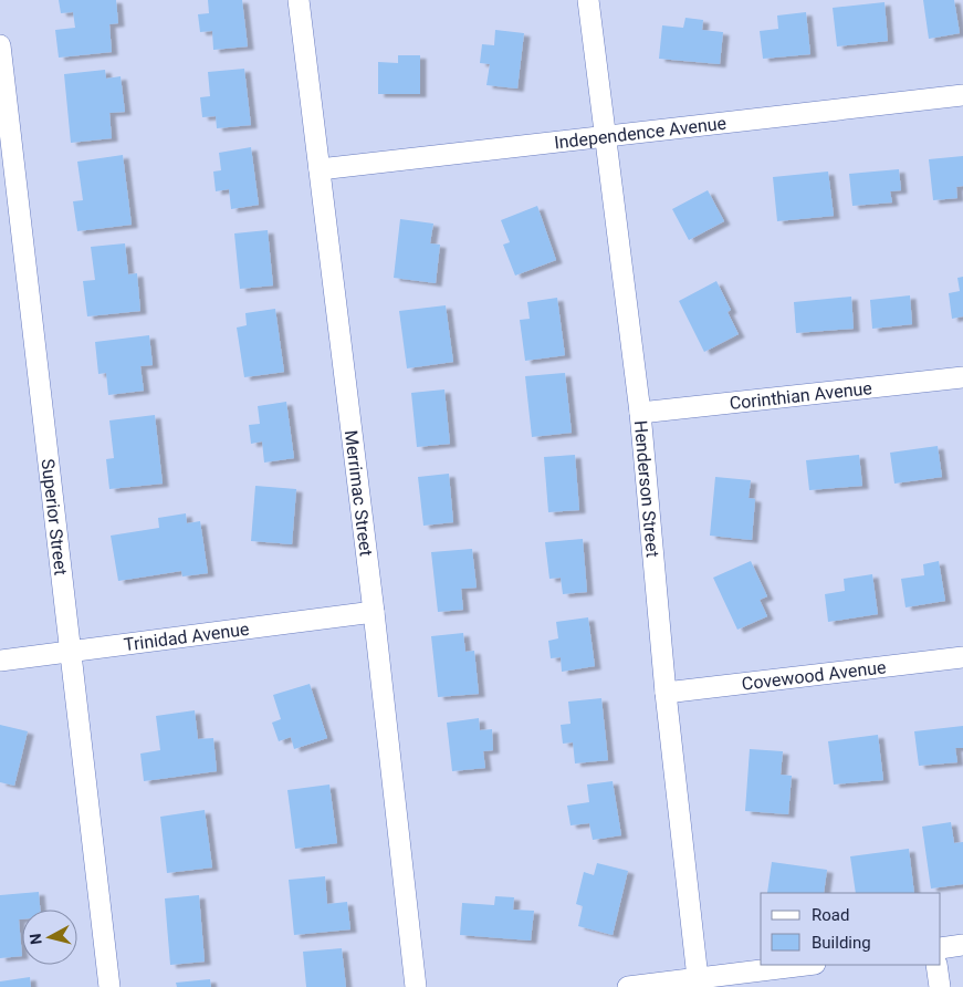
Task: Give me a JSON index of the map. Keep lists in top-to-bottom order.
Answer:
{
  "streets": {
    "street": [
      "Independence Avenue",
      "Corinthian Avenue",
      "Henderson Street",
      "Merrimac Street",
      "Superior Street",
      "Trinidad Avenue",
      "Covewood Avenue"
    ]
  },
  "crossings": [
    ["Independence Avenue", "Henderson Street"],
    ["Independence Avenue", "Merrimac Street"],
    ["Corinthian Avenue", "Henderson Street"],
    ["Henderson Street", "Covewood Avenue"],
    ["Merrimac Street", "Trinidad Avenue"],
    ["Superior Street", "Trinidad Avenue"]
  ],
  "legend": ["Road", "Building"],
  "north": "left"
}
